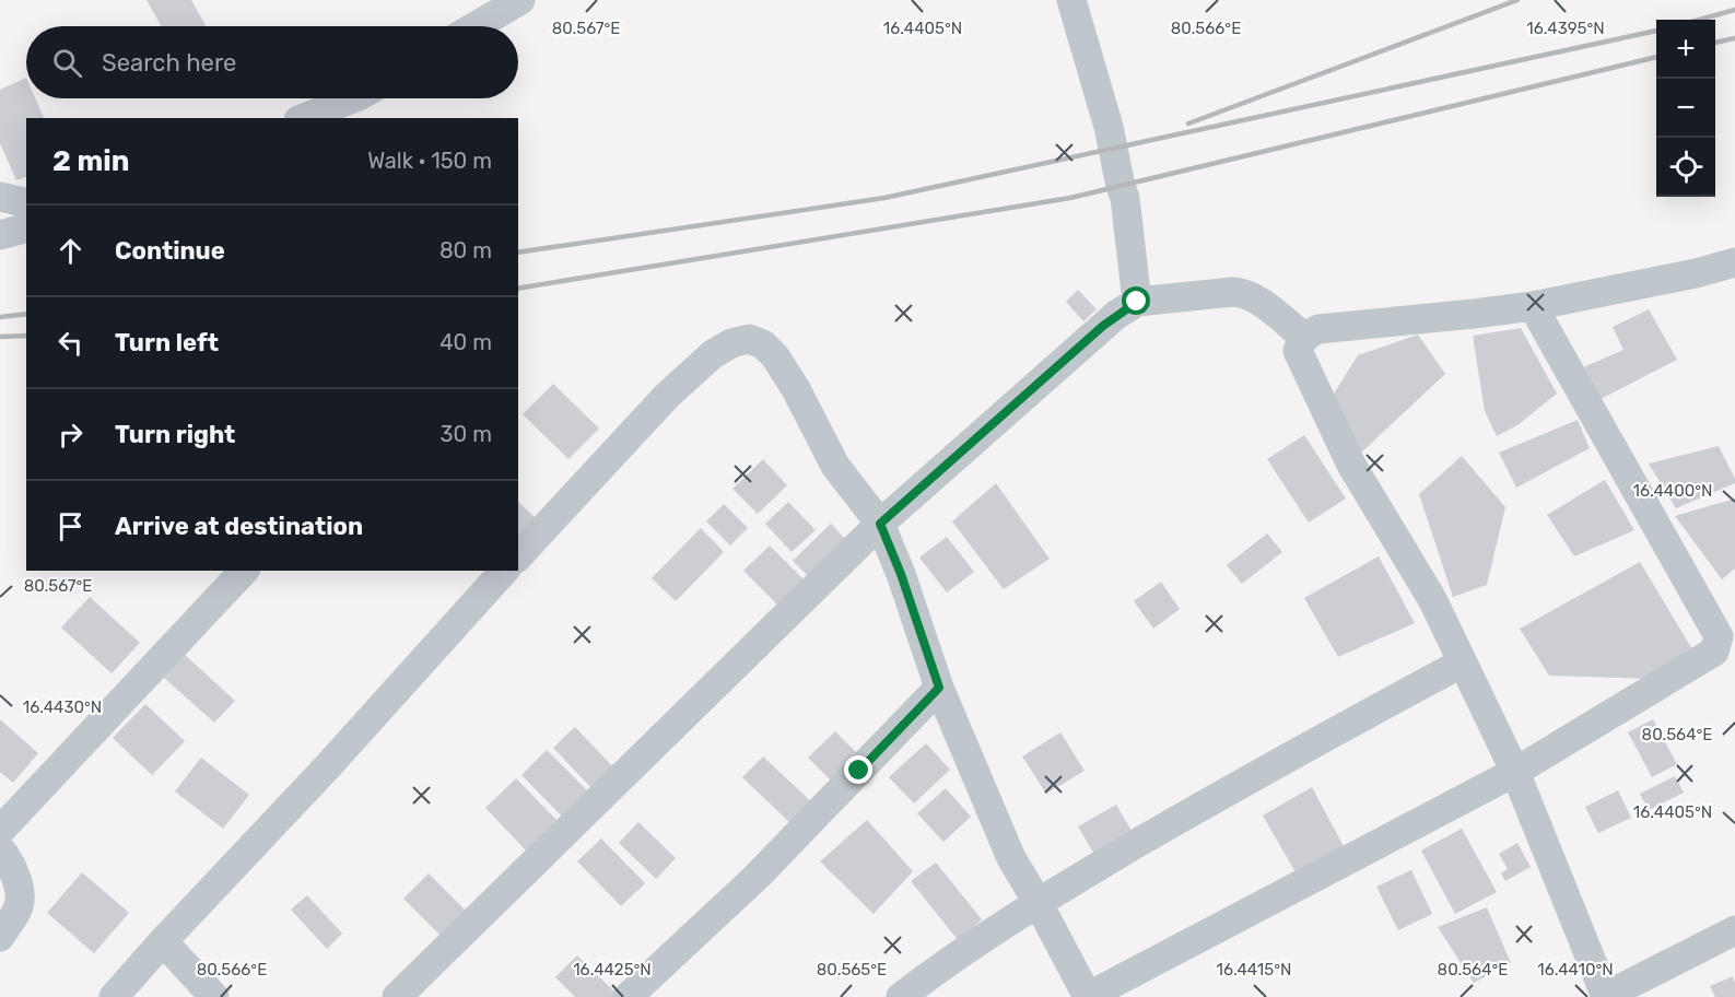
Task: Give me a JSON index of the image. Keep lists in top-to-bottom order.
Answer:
{
  "page": {
    "map_buttons": ["+", "−"],
    "search": "Search here",
    "heading": ["2 min", "Walk · 150 m"],
    "list": [
      ["Continue", "80 m"],
      ["Turn left", "40 m"],
      ["Turn right", "30 m"],
      "Arrive at destination"
    ]
  },
  "coordinates": [
    "80.567°E",
    "16.4405°N",
    "80.566°E",
    "16.4395°N",
    "16.4400°N",
    "16.4430°N",
    "80.564°E",
    "80.565°E",
    "16.4425°N",
    "16.4415°N",
    "16.4410°N"
  ]
}
